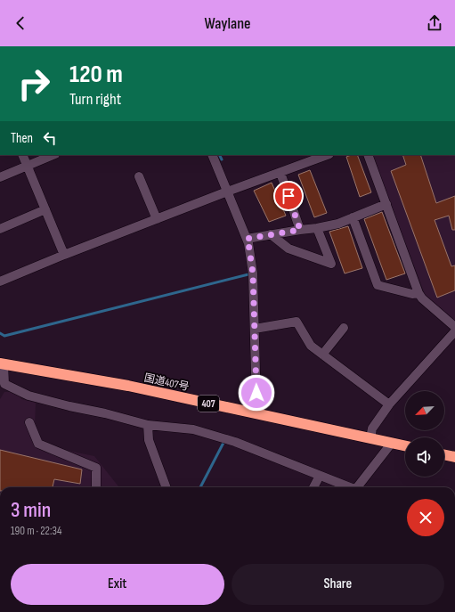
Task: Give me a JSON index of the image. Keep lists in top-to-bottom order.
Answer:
{
  "streets": {
    "highway": ["国道407号", "407"]
  },
  "north": "bottom left",
  "page": {
    "header": "Waylane",
    "turn": ["120 m", "Turn right"],
    "then": "Then",
    "heading": ["3 min", "190 m · 22:34"],
    "buttons": ["Exit", "Share"]
  }
}
